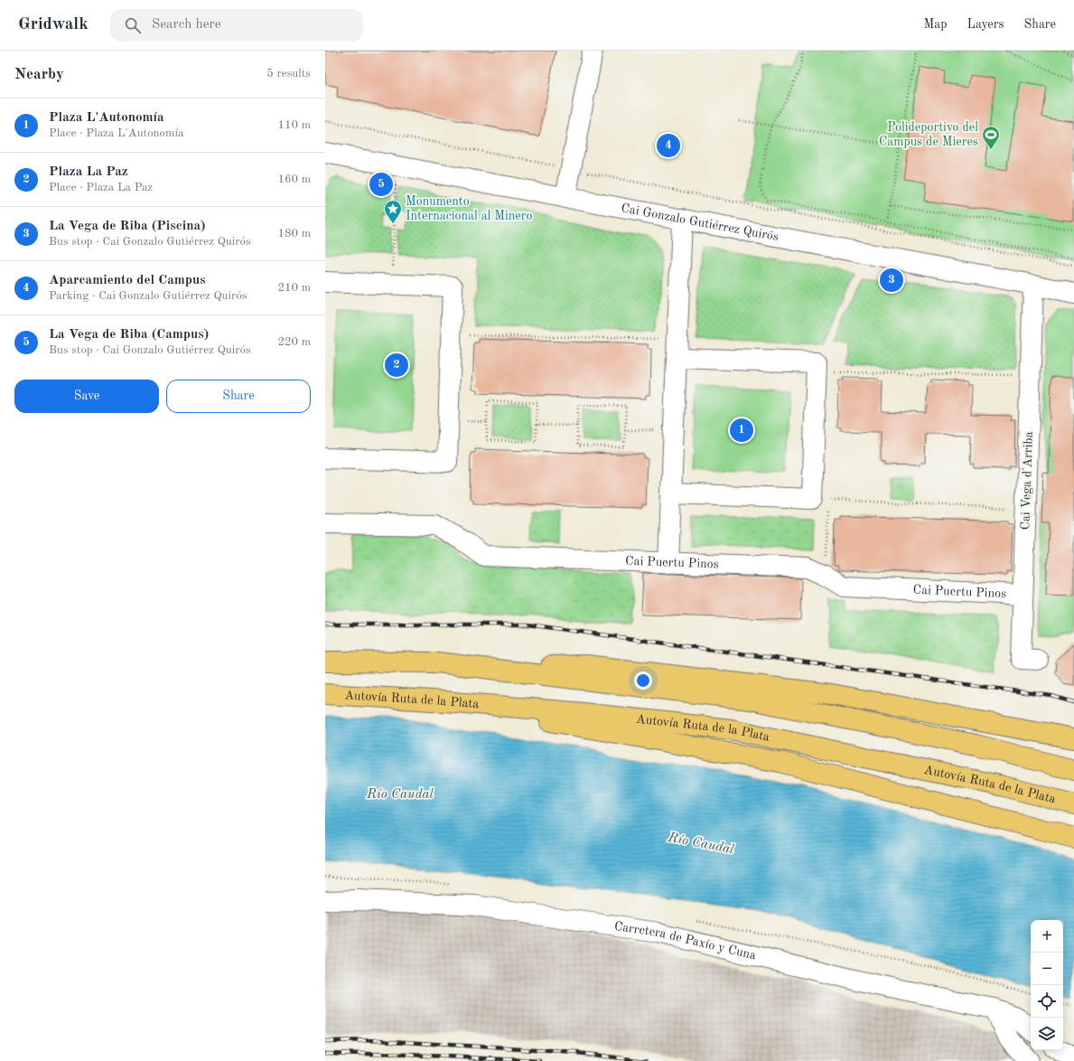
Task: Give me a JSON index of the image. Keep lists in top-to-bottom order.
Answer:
{
  "streets": {
    "highway": ["Autovía Ruta de la Plata"],
    "street": [
      "Cai Gonzalo Gutiérrez Quirós",
      "Cai Vega d'Arriba",
      "Cai Puertu Pinos",
      "Carretera de Paxío y Cuna"
    ]
  },
  "crossings": [
    ["Cai Gonzalo Gutiérrez Quirós", "Cai Vega d'Arriba"],
    ["Cai Vega d'Arriba", "Cai Puertu Pinos"]
  ],
  "water": ["Río Caudal"],
  "places": {
    "sports": ["Polideportivo del Campus de Mieres"],
    "place": ["Monumento Internacional al Minero"]
  },
  "page": {
    "header": "Gridwalk",
    "search": "Search here",
    "nav": ["Map", "Layers", "Share"],
    "heading": ["Nearby", "5 results"],
    "list": [
      {
        "mark": "1",
        "name": "Plaza L'Autonomía",
        "note": "Place · Plaza L'Autonomía",
        "value": "110 m"
      },
      {
        "mark": "2",
        "name": "Plaza La Paz",
        "note": "Place · Plaza La Paz",
        "value": "160 m"
      },
      {
        "mark": "3",
        "name": "La Vega de Riba (Piscina)",
        "note": "Bus stop · Cai Gonzalo Gutiérrez Quirós",
        "value": "180 m"
      },
      {
        "mark": "4",
        "name": "Aparcamiento del Campus",
        "note": "Parking · Cai Gonzalo Gutiérrez Quirós",
        "value": "210 m"
      },
      {
        "mark": "5",
        "name": "La Vega de Riba (Campus)",
        "note": "Bus stop · Cai Gonzalo Gutiérrez Quirós",
        "value": "220 m"
      }
    ],
    "pins": [
      "4",
      "5",
      "3",
      "2",
      "1"
    ],
    "buttons": ["Save", "Share"],
    "map_buttons": ["+", "−"]
  }
}
